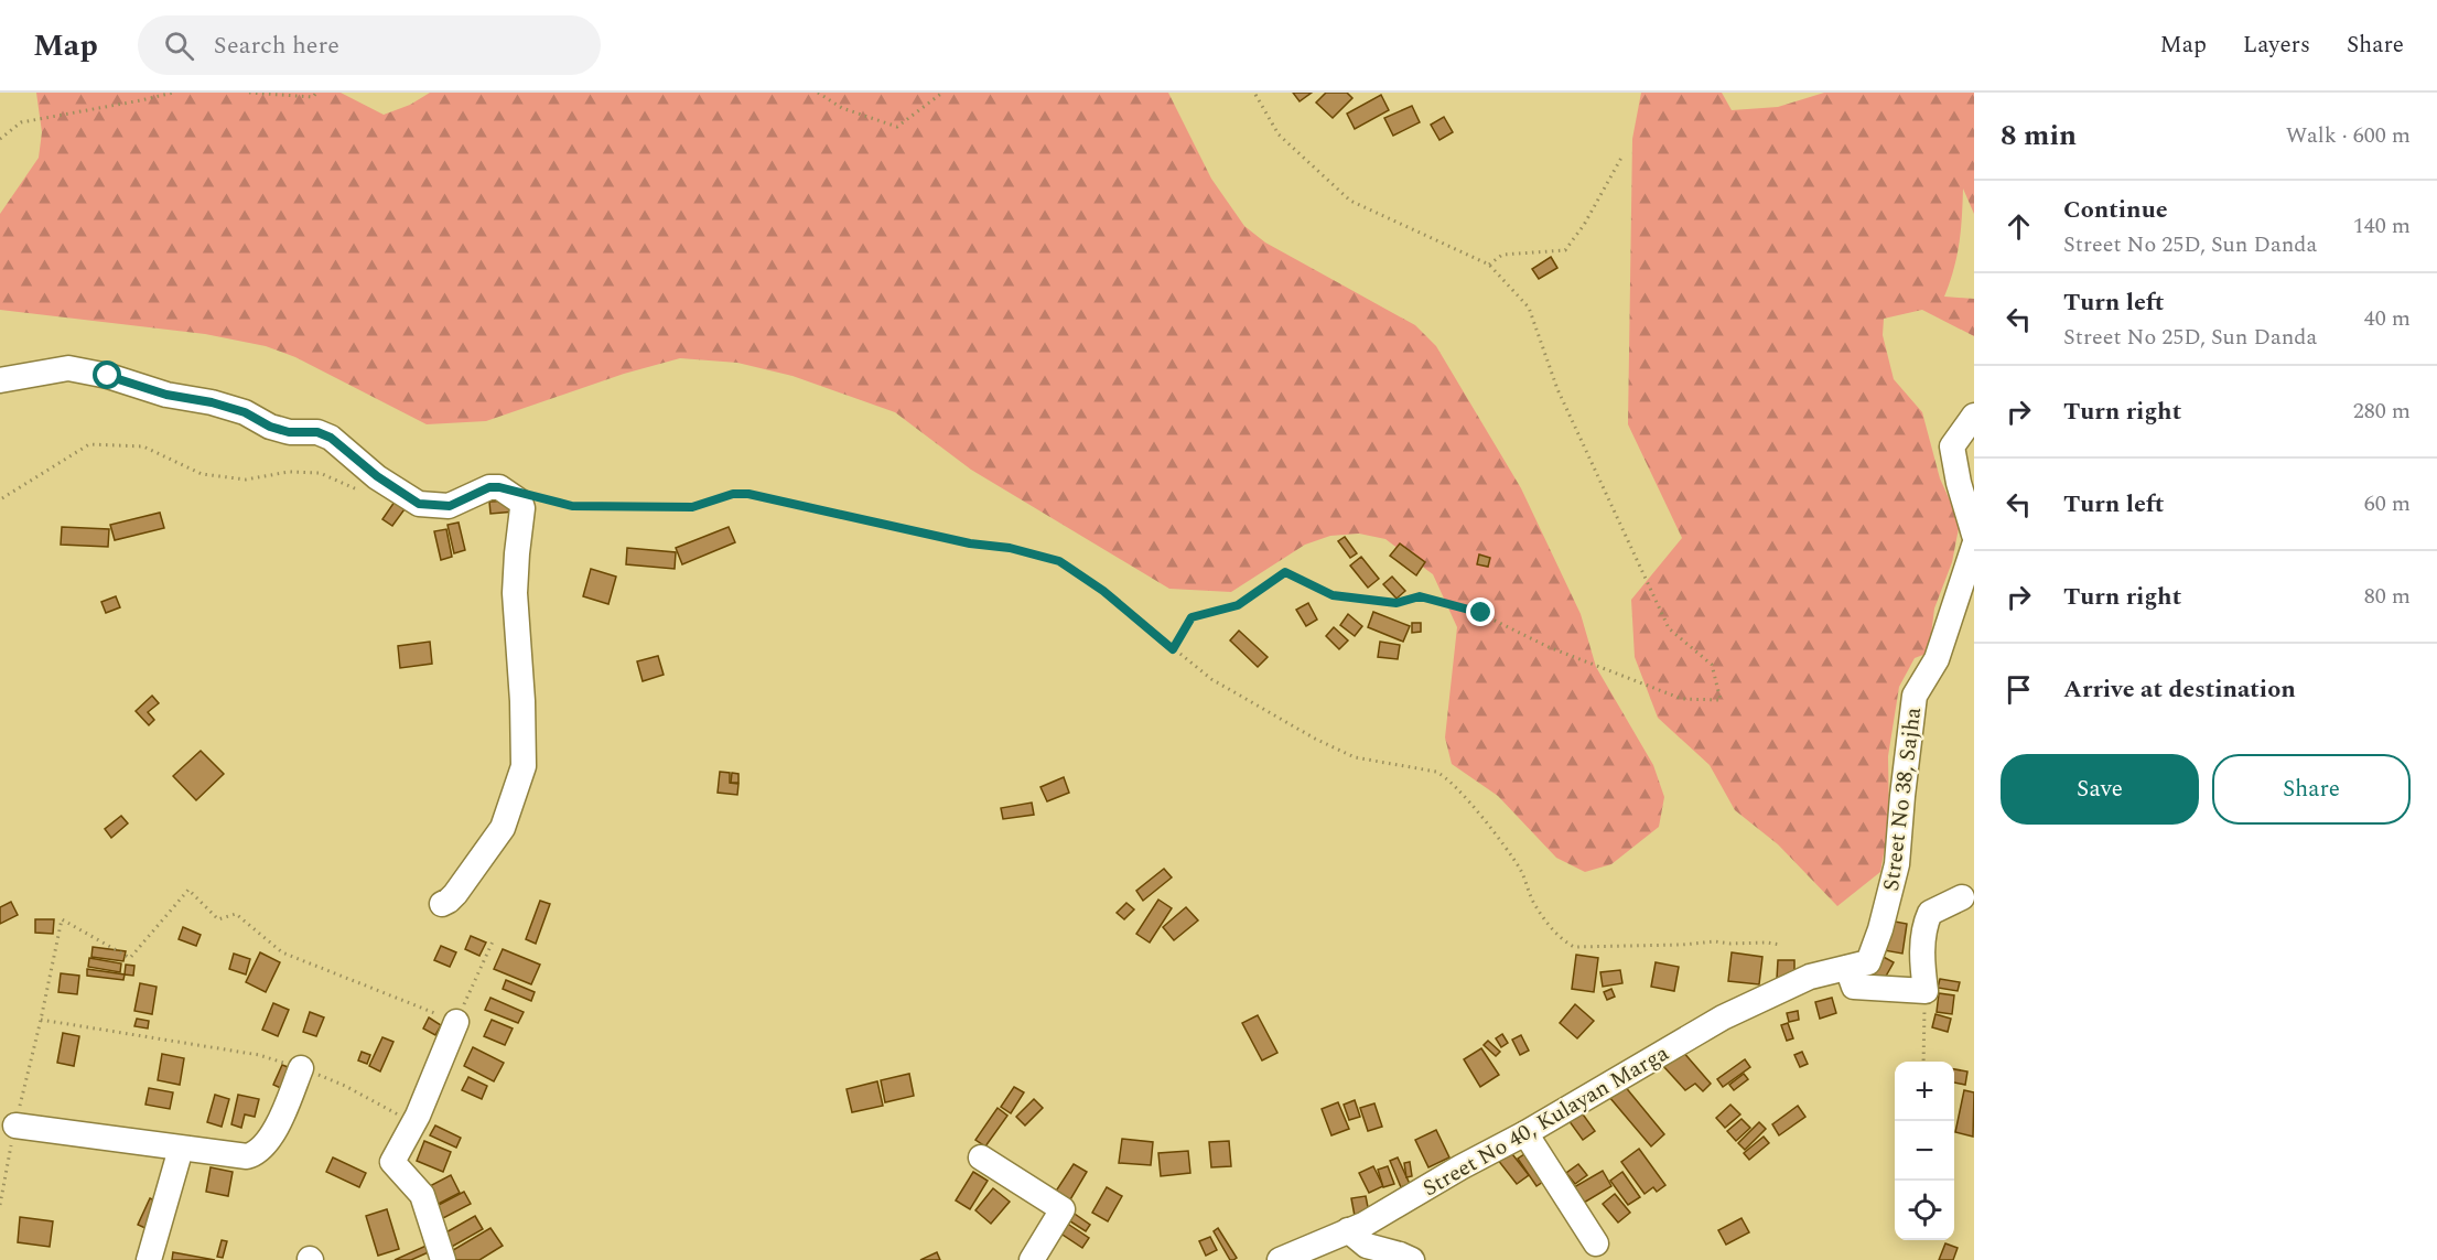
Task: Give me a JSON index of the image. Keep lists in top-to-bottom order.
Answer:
{
  "streets": {
    "street": ["Street No 38, Sajha", "Street No 40, Kulayan Marga"]
  },
  "crossings": [
    ["Street No 38, Sajha", "Street No 40, Kulayan Marga"]
  ],
  "page": {
    "header": "Map",
    "search": "Search here",
    "nav": ["Map", "Layers", "Share"],
    "heading": ["8 min", "Walk · 600 m"],
    "list": [
      ["Continue", "Street No 25D, Sun Danda", "140 m"],
      ["Turn left", "Street No 25D, Sun Danda", "40 m"],
      ["Turn right", "280 m"],
      ["Turn left", "60 m"],
      ["Turn right", "80 m"],
      "Arrive at destination"
    ],
    "buttons": ["Save", "Share"],
    "map_buttons": ["+", "−"]
  }
}
